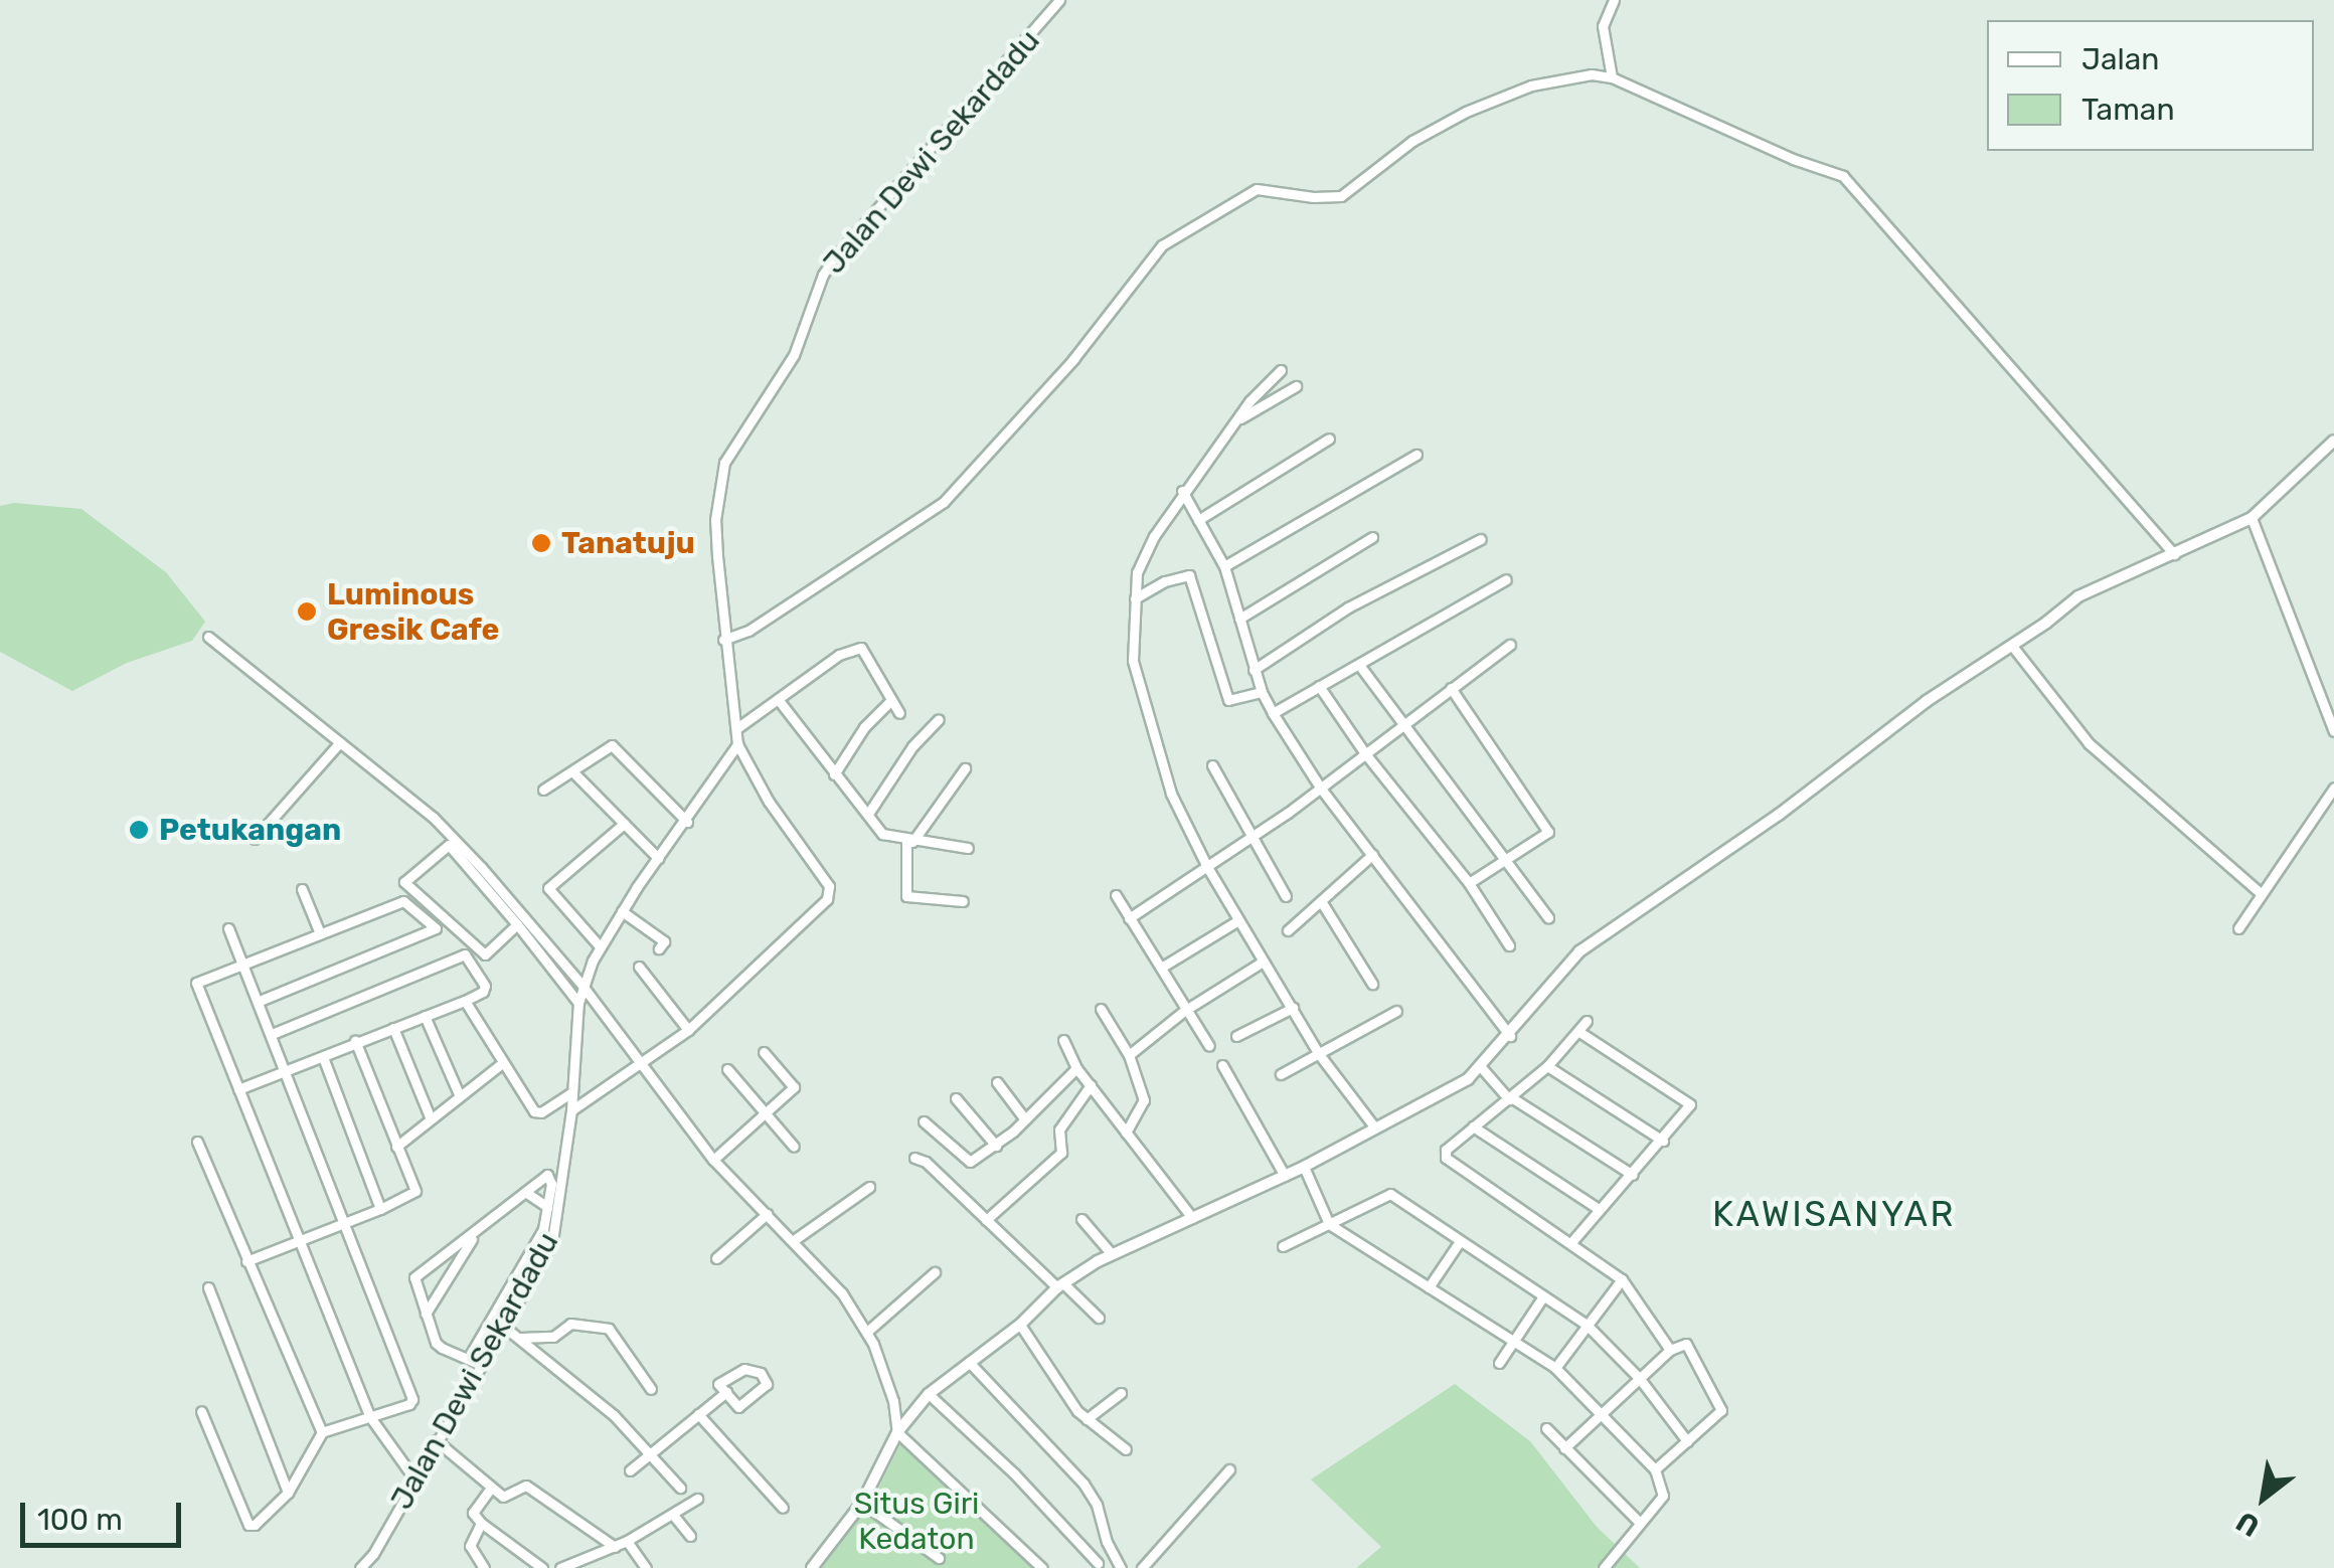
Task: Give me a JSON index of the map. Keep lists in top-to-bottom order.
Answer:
{
  "streets": {
    "street": ["Jalan Dewi Sekardadu"]
  },
  "districts": ["KAWISANYAR"],
  "parks": ["Situs Giri Kedaton"],
  "places": ["Tanatuju", "Luminous Gresik Cafe", "Petukangan"],
  "legend": ["Jalan", "Taman"],
  "scale_bar": "100 m",
  "north": "bottom left"
}
